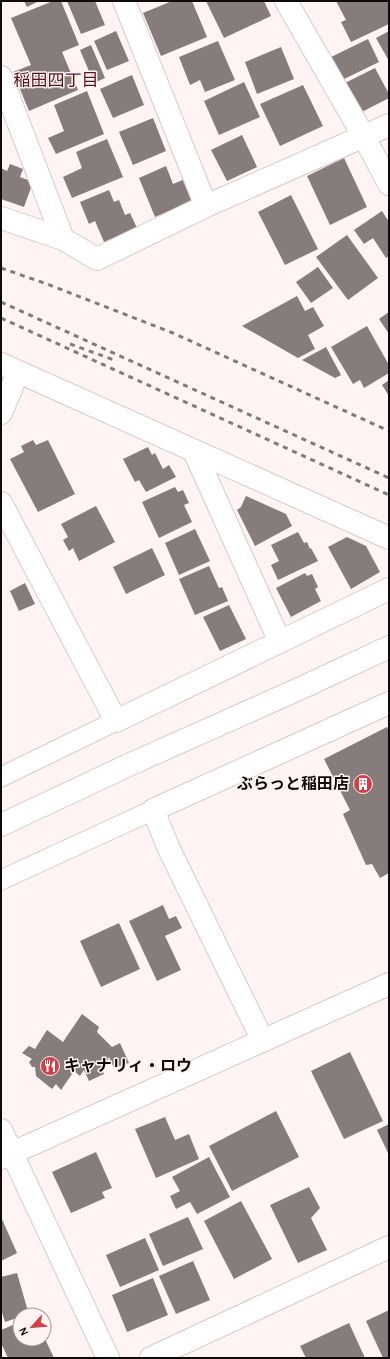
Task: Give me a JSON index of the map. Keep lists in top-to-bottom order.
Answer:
{
  "districts": ["稲田四丁目"],
  "places": {
    "building": ["ぶらっと稲田店"],
    "restaurant": ["キャナリィ・ロウ"]
  },
  "north": "bottom left"
}
